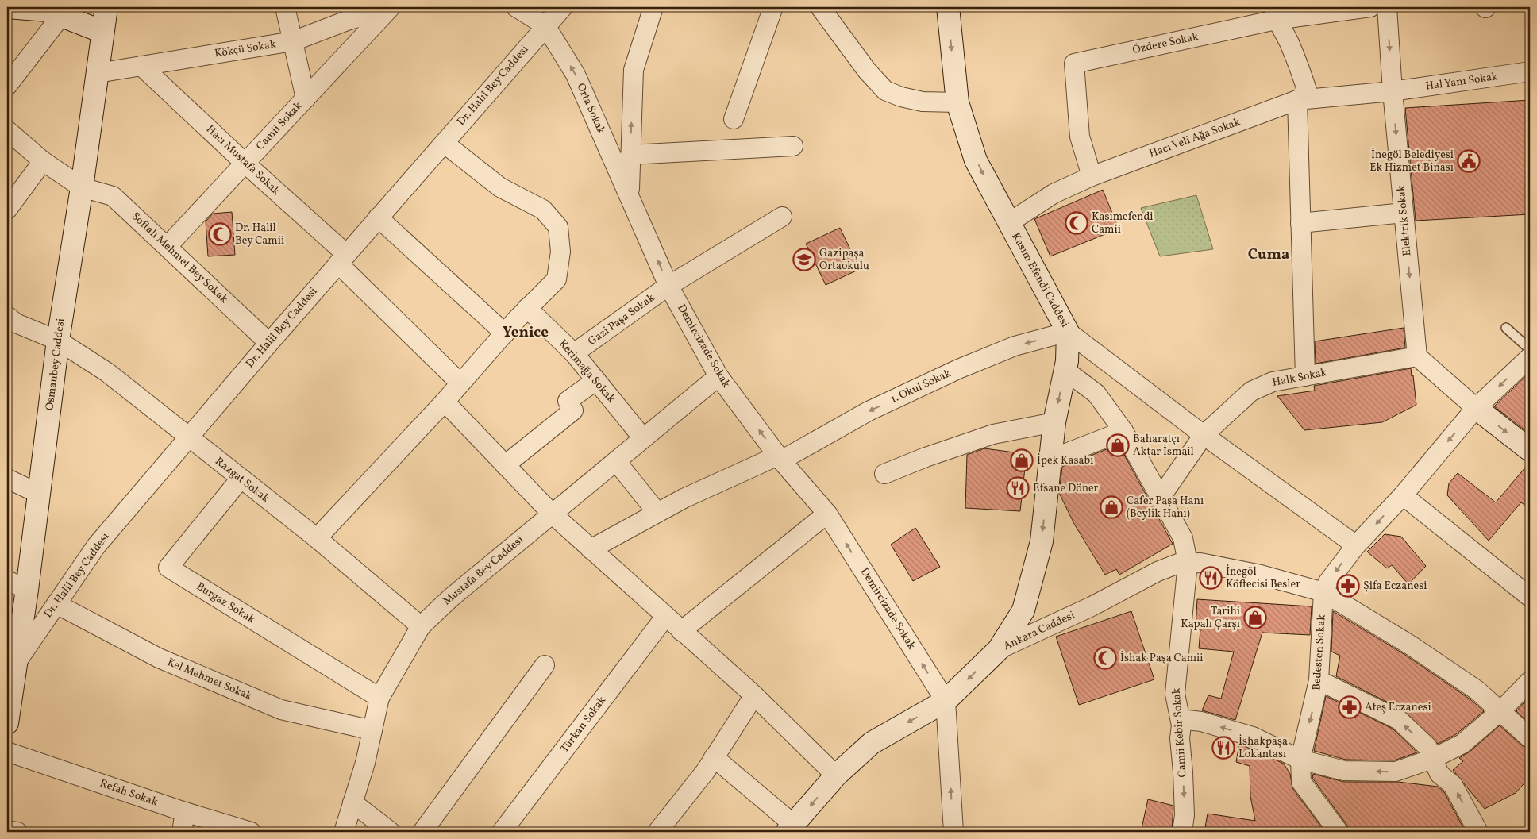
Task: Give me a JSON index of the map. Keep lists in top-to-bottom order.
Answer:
{
  "streets": {
    "street": [
      "Özdere Sokak",
      "Kökçü Sokak",
      "Hal Yanı Sokak",
      "Dr. Halil Bey Caddesi",
      "Orta Sokak",
      "Camii Sokak",
      "Hacı Veli Ağa Sokak",
      "Hacı Mustafa Sokak",
      "Elektrik Sokak",
      "Softalı Mehmet Bey Sokak",
      "Kasım Efendi Caddesi",
      "Gazi Paşa Sokak",
      "Demircizade Sokak",
      "Osmanbey Caddesi",
      "Kerimağa Sokak",
      "Halk Sokak",
      "1. Okul Sokak",
      "Razgat Sokak",
      "Mustafa Bey Caddesi",
      "Burgaz Sokak",
      "Ankara Caddesi",
      "Bedesten Sokak",
      "Kel Mehmet Sokak",
      "Türkan Sokak",
      "Camii Kebir Sokak",
      "Refah Sokak"
    ]
  },
  "crossings": [
    ["Özdere Sokak", "Hacı Veli Ağa Sokak"],
    ["Kökçü Sokak", "Camii Sokak"],
    ["Kökçü Sokak", "Hacı Mustafa Sokak"],
    ["Kökçü Sokak", "Osmanbey Caddesi"],
    ["Hal Yanı Sokak", "Hacı Veli Ağa Sokak"],
    ["Hal Yanı Sokak", "Elektrik Sokak"],
    ["Dr. Halil Bey Caddesi", "Orta Sokak"],
    ["Dr. Halil Bey Caddesi", "Hacı Mustafa Sokak"],
    ["Dr. Halil Bey Caddesi", "Softalı Mehmet Bey Sokak"],
    ["Dr. Halil Bey Caddesi", "Osmanbey Caddesi"],
    ["Dr. Halil Bey Caddesi", "Razgat Sokak"],
    ["Dr. Halil Bey Caddesi", "Kel Mehmet Sokak"],
    ["Orta Sokak", "Demircizade Sokak"],
    ["Camii Sokak", "Hacı Mustafa Sokak"],
    ["Camii Sokak", "Softalı Mehmet Bey Sokak"],
    ["Hacı Veli Ağa Sokak", "Elektrik Sokak"],
    ["Hacı Veli Ağa Sokak", "Kasım Efendi Caddesi"],
    ["Elektrik Sokak", "Halk Sokak"],
    ["Softalı Mehmet Bey Sokak", "Osmanbey Caddesi"],
    ["Kasım Efendi Caddesi", "1. Okul Sokak"],
    ["Kasım Efendi Caddesi", "Ankara Caddesi"],
    ["Kasım Efendi Caddesi", "Camii Kebir Sokak"],
    ["Gazi Paşa Sokak", "Demircizade Sokak"],
    ["Gazi Paşa Sokak", "Kerimağa Sokak"],
    ["Demircizade Sokak", "1. Okul Sokak"],
    ["Demircizade Sokak", "Mustafa Bey Caddesi"],
    ["Demircizade Sokak", "Ankara Caddesi"],
    ["Osmanbey Caddesi", "Razgat Sokak"],
    ["Kerimağa Sokak", "Mustafa Bey Caddesi"],
    ["Halk Sokak", "Camii Kebir Sokak"],
    ["Razgat Sokak", "Mustafa Bey Caddesi"],
    ["Razgat Sokak", "Burgaz Sokak"],
    ["Mustafa Bey Caddesi", "Burgaz Sokak"],
    ["Mustafa Bey Caddesi", "Kel Mehmet Sokak"],
    ["Ankara Caddesi", "Bedesten Sokak"],
    ["Ankara Caddesi", "Camii Kebir Sokak"]
  ],
  "one_way": ["Orta Sokak", "Kasım Efendi Caddesi"],
  "districts": ["Cuma", "Yenice"],
  "places": {
    "public building": ["İnegöl Belediyesi Ek Hizmet Binası"],
    "mosque": ["Kasımefendi Camii", "Dr. Halil Bey Camii", "İshak Paşa Camii"],
    "school or university": ["Gazipaşa Ortaokulu"],
    "shop": [
      "Baharatçı Aktar İsmail",
      "İpek Kasabı",
      "Cafer Paşa Hanı (Beylik Hanı)",
      "Tarihi Kapalı Çarşı"
    ],
    "restaurant": ["Efsane Döner", "İnegöl Köftecisi Besler", "İshakpaşa Lokantası"],
    "pharmacy": ["Şifa Eczanesi", "Ateş Eczanesi"]
  }
}
